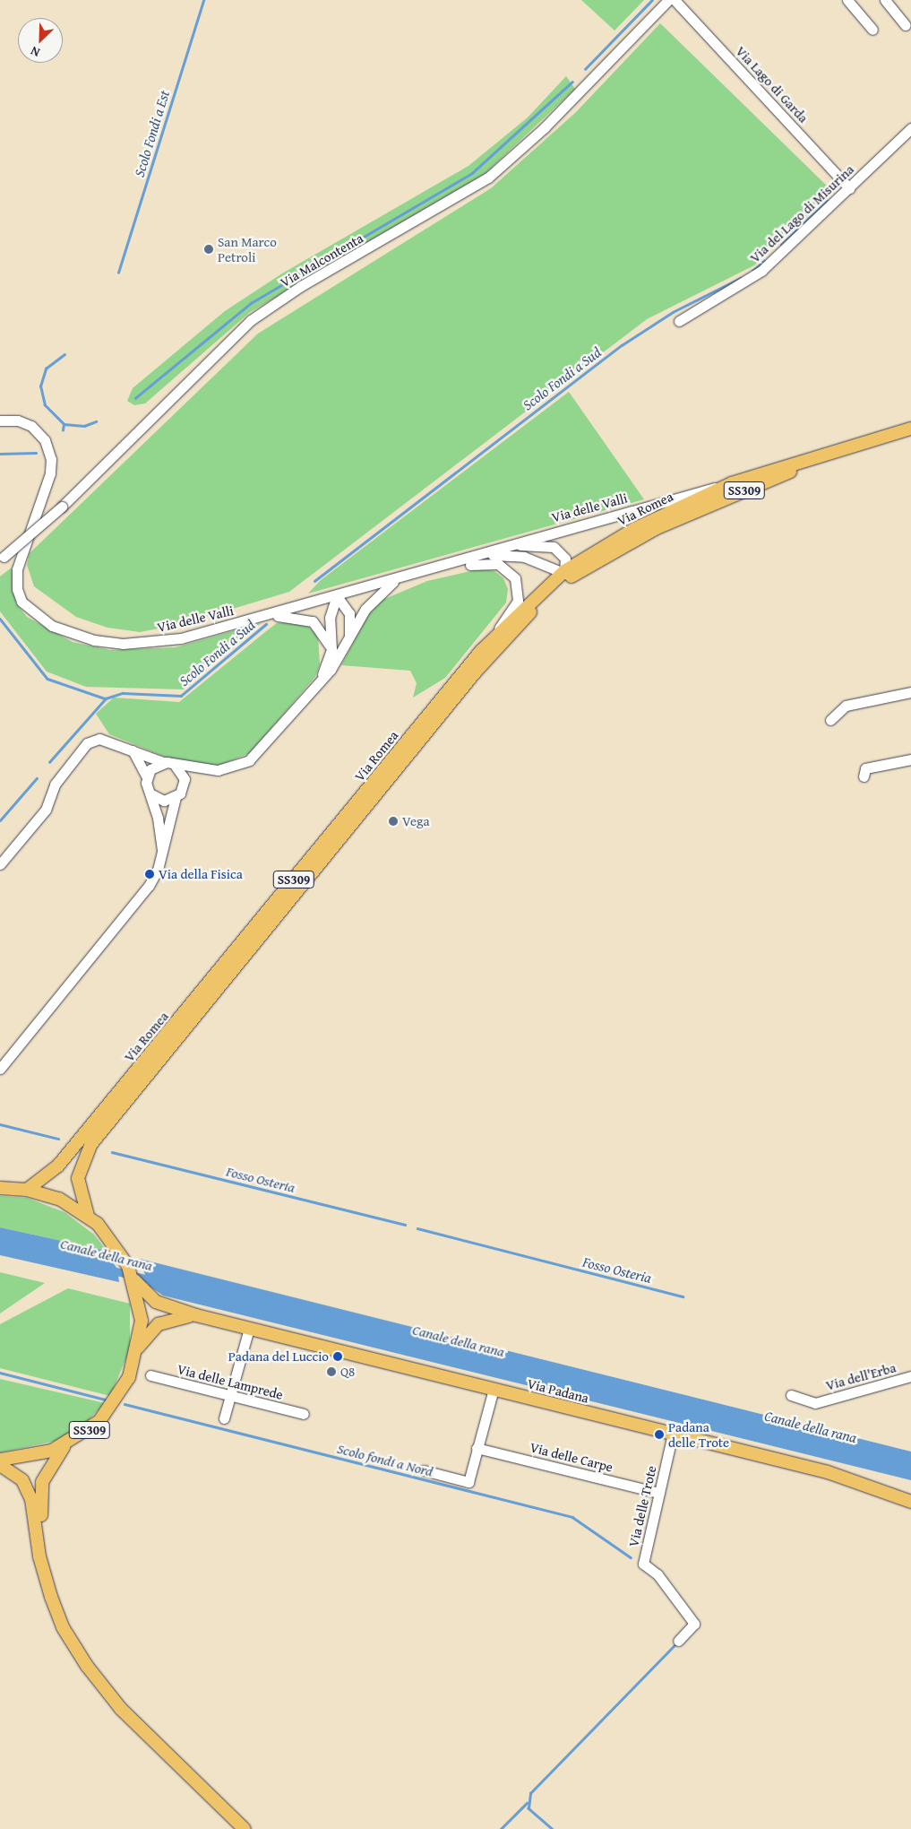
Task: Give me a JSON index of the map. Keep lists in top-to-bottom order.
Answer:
{
  "streets": {
    "main road": ["SS309", "Via Romea", "Via Padana"],
    "street": [
      "Via Lago di Garda",
      "Via del Lago di Misurina",
      "Via Malcontenta",
      "Via delle Valli",
      "Via dell'Erba",
      "Via delle Lamprede",
      "Via delle Carpe",
      "Via delle Trote"
    ]
  },
  "crossings": [
    ["Via Lago di Garda", "Via del Lago di Misurina"],
    ["SS309", "Via Romea"],
    ["SS309", "Via Padana"],
    ["Via delle Valli", "Via Romea"],
    ["Via Padana", "Via delle Trote"],
    ["Via delle Carpe", "Via delle Trote"]
  ],
  "water": [
    "Scolo Fondi a Est",
    "Scolo Fondi a Sud",
    "Fosso Osteria",
    "Canale della rana",
    "Scolo fondi a Nord"
  ],
  "places": [
    "San Marco Petroli",
    "Vega",
    "Via della Fisica",
    "Padana del Luccio",
    "Q8",
    "Padana delle Trote"
  ],
  "north": "bottom left"
}
